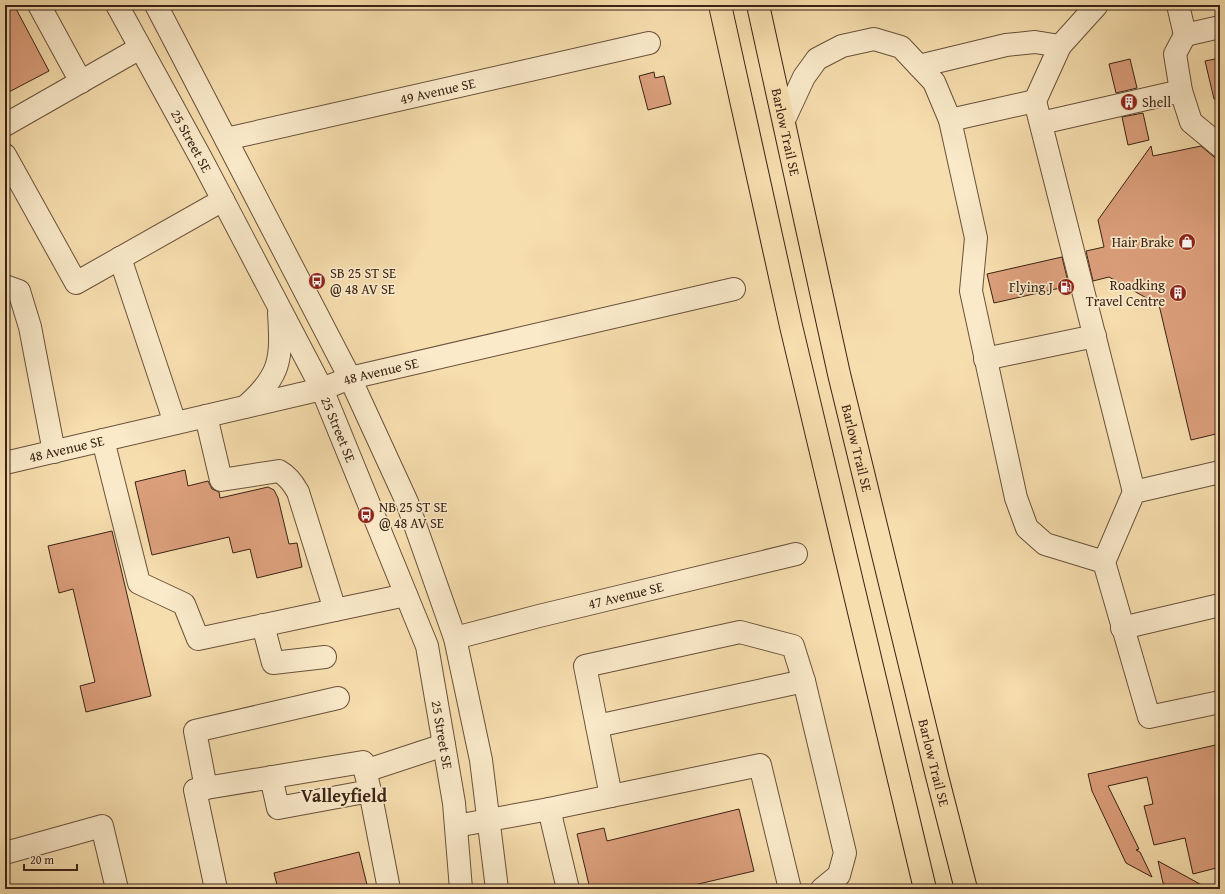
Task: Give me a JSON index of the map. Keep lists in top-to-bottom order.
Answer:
{
  "streets": {
    "main road": ["Barlow Trail SE"],
    "street": [
      "49 Avenue SE",
      "25 Street SE",
      "48 Avenue SE",
      "47 Avenue SE"
    ]
  },
  "crossings": [
    ["25 Street SE", "48 Avenue SE"]
  ],
  "districts": ["Valleyfield"],
  "places": {
    "building": ["Shell", "Roadking Travel Centre"],
    "shop": ["Hair Brake"],
    "bus stop": ["SB 25 ST SE @ 48 AV SE", "NB 25 ST SE @ 48 AV SE"],
    "fuel station": ["Flying J"]
  },
  "scale_bar": "20 m"
}
